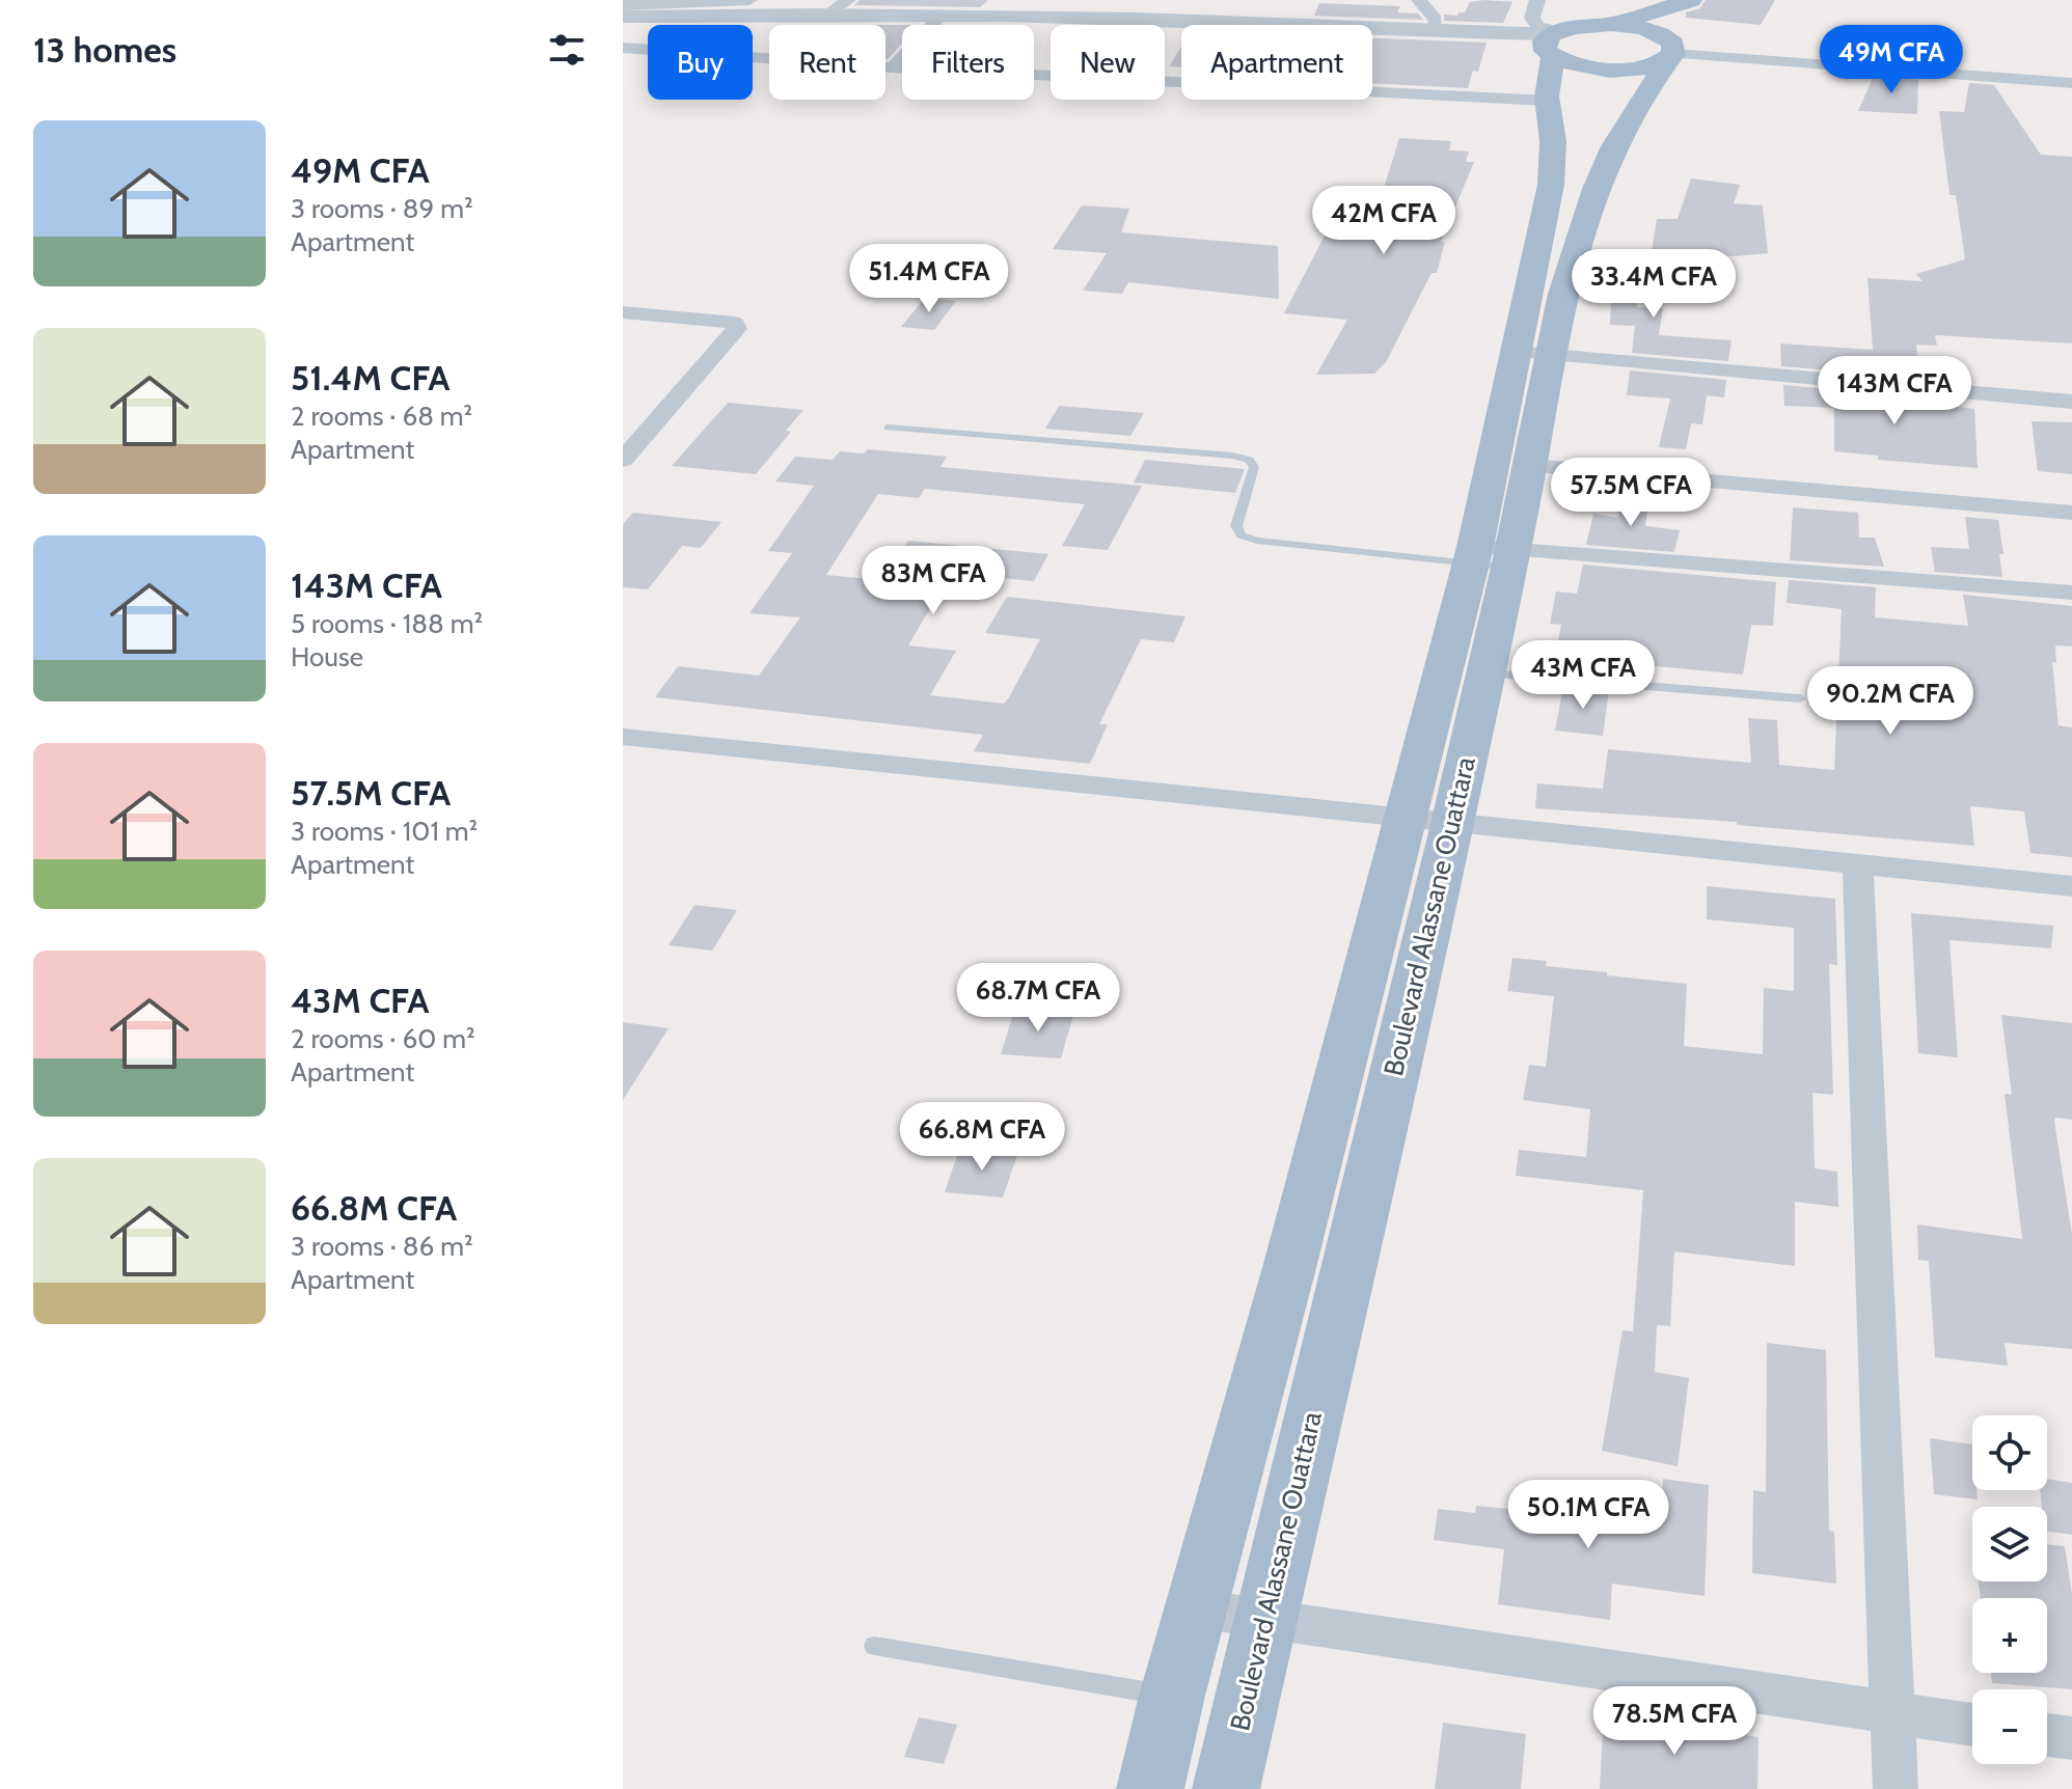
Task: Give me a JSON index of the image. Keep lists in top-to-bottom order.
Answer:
{
  "streets": {
    "main road": ["Boulevard Alassane Ouattara"]
  },
  "page": {
    "heading": "13 homes",
    "price": [
      "49M CFA",
      "42M CFA",
      "51.4M CFA",
      "33.4M CFA",
      "143M CFA",
      "57.5M CFA",
      "83M CFA",
      "43M CFA",
      "90.2M CFA",
      "68.7M CFA",
      "66.8M CFA",
      "50.1M CFA",
      "78.5M CFA"
    ],
    "chip": [
      "Buy",
      "Rent",
      "Filters",
      "New",
      "Apartment"
    ],
    "list": [
      {
        "name": "49M CFA",
        "note": "3 rooms · 89 m² · Apartment"
      },
      {
        "name": "51.4M CFA",
        "note": "2 rooms · 68 m² · Apartment"
      },
      {
        "name": "143M CFA",
        "note": "5 rooms · 188 m² · House"
      },
      {
        "name": "57.5M CFA",
        "note": "3 rooms · 101 m² · Apartment"
      },
      {
        "name": "43M CFA",
        "note": "2 rooms · 60 m² · Apartment"
      },
      {
        "name": "66.8M CFA",
        "note": "3 rooms · 86 m² · Apartment"
      }
    ],
    "map_buttons": ["+", "−"]
  }
}
